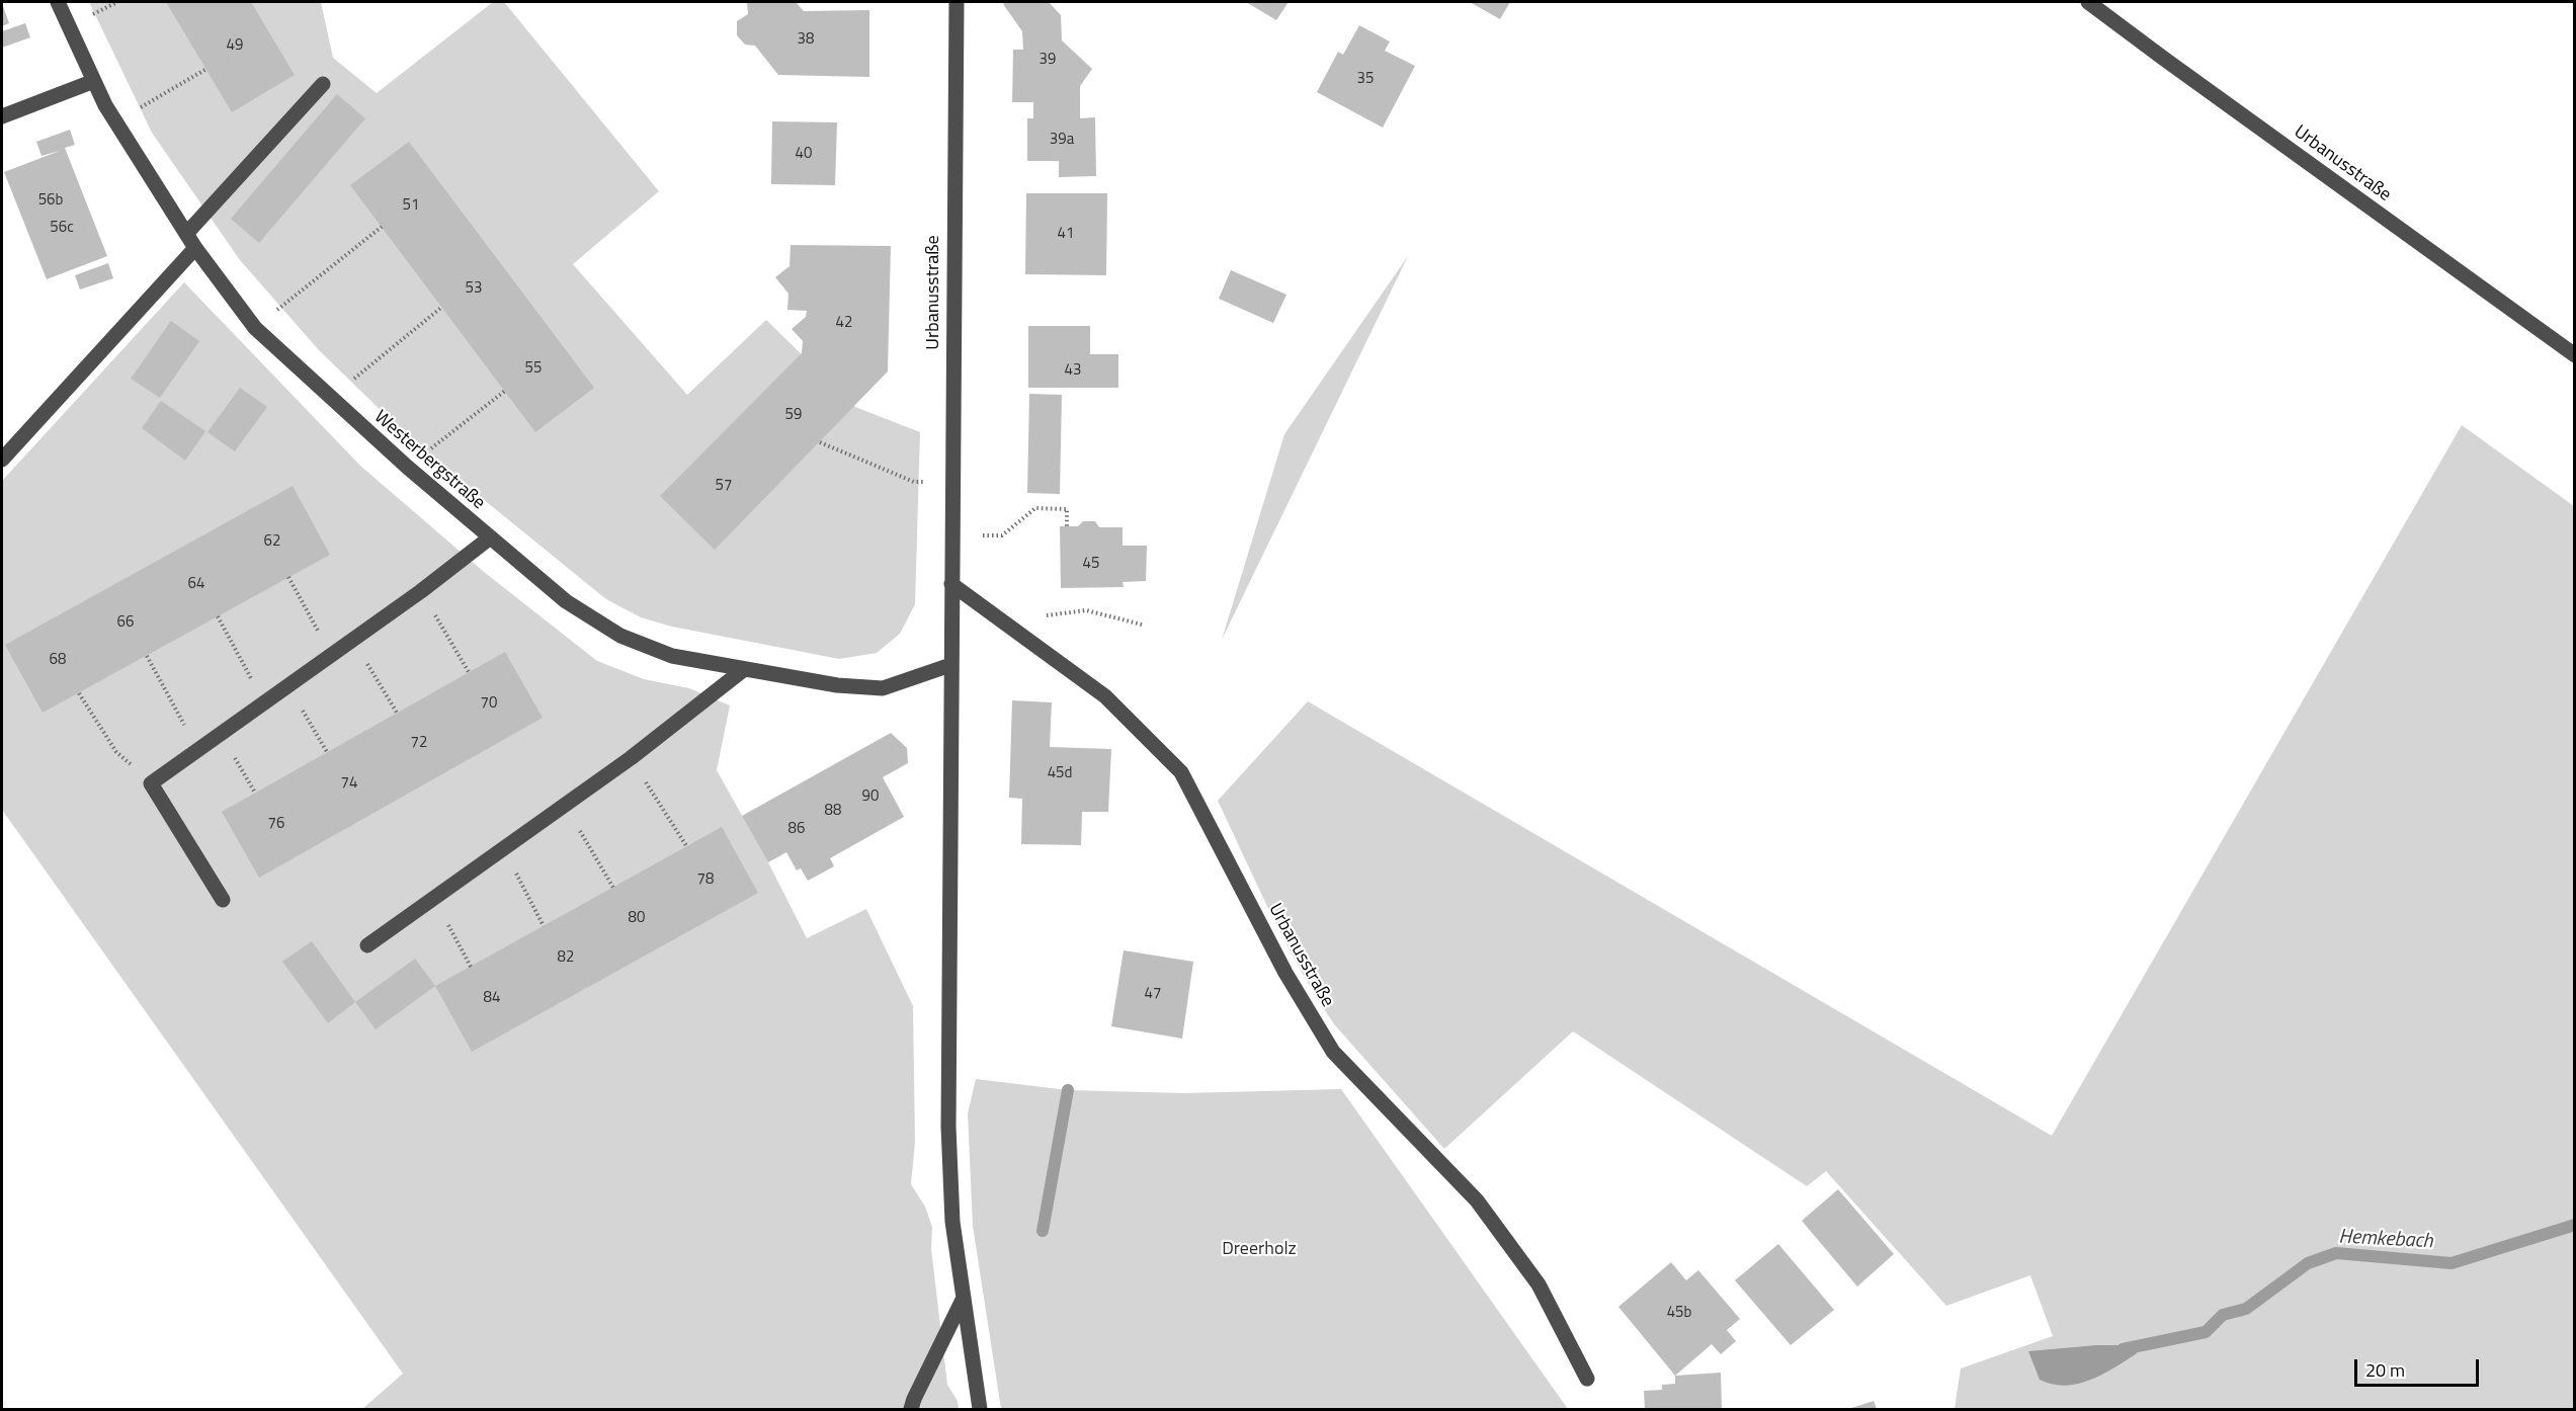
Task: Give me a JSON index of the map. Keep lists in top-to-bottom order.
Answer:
{
  "streets": {
    "street": ["Urbanusstraße", "Westerbergstraße"]
  },
  "crossings": [
    ["Urbanusstraße", "Westerbergstraße"]
  ],
  "water": ["Hemkebach"],
  "parks": ["Dreerholz"],
  "house_numbers": [
    "38",
    "49",
    "39",
    "35",
    "39a",
    "40",
    "56b",
    "51",
    "56c",
    "41",
    "53",
    "42",
    "55",
    "43",
    "59",
    "57",
    "62",
    "45",
    "64",
    "66",
    "68",
    "70",
    "72",
    "45d",
    "74",
    "90",
    "88",
    "76",
    "86",
    "78",
    "80",
    "82",
    "47",
    "84",
    "45b"
  ],
  "scale_bar": "20 m"
}
